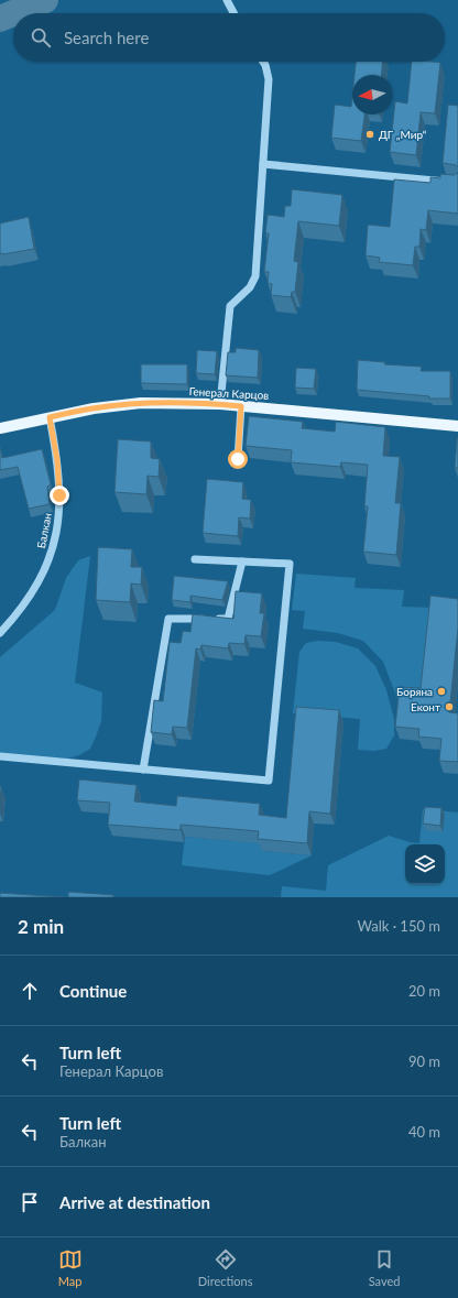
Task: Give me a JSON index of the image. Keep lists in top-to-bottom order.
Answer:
{
  "streets": {
    "main road": ["Генерал Карцов"],
    "street": ["Балкан"]
  },
  "crossings": [
    ["Генерал Карцов", "Балкан"]
  ],
  "places": ["ДГ „Мир“", "Боряна", "Еконт"],
  "north": "left",
  "page": {
    "search": "Search here",
    "heading": ["2 min", "Walk · 150 m"],
    "list": [
      ["Continue", "20 m"],
      ["Turn left", "Генерал Карцов", "90 m"],
      ["Turn left", "Балкан", "40 m"],
      "Arrive at destination"
    ],
    "nav": ["Map", "Directions", "Saved"]
  }
}
